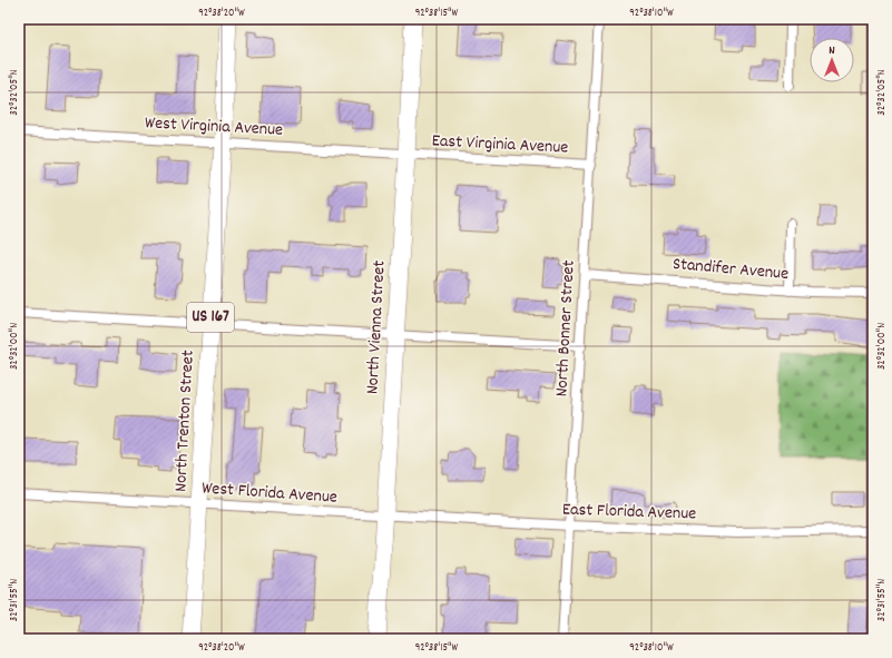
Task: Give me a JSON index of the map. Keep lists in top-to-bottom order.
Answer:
{
  "streets": {
    "highway": ["US 167", "North Vienna Street", "North Trenton Street"],
    "street": [
      "West Virginia Avenue",
      "East Virginia Avenue",
      "Standifer Avenue",
      "North Bonner Street",
      "West Florida Avenue",
      "East Florida Avenue"
    ]
  },
  "crossings": [
    ["West Virginia Avenue", "East Virginia Avenue"],
    ["West Virginia Avenue", "North Vienna Street"],
    ["West Virginia Avenue", "North Trenton Street"],
    ["East Virginia Avenue", "North Vienna Street"],
    ["East Virginia Avenue", "North Bonner Street"],
    ["Standifer Avenue", "North Bonner Street"],
    ["North Vienna Street", "West Florida Avenue"],
    ["North Vienna Street", "East Florida Avenue"],
    ["North Bonner Street", "East Florida Avenue"],
    ["North Trenton Street", "West Florida Avenue"],
    ["West Florida Avenue", "East Florida Avenue"]
  ],
  "north": "top",
  "coordinates": [
    "92°38'20\"W",
    "92°38'15\"W",
    "92°38'10\"W",
    "32°32'05\"N",
    "32°32'00\"N",
    "32°31'55\"N"
  ]
}
